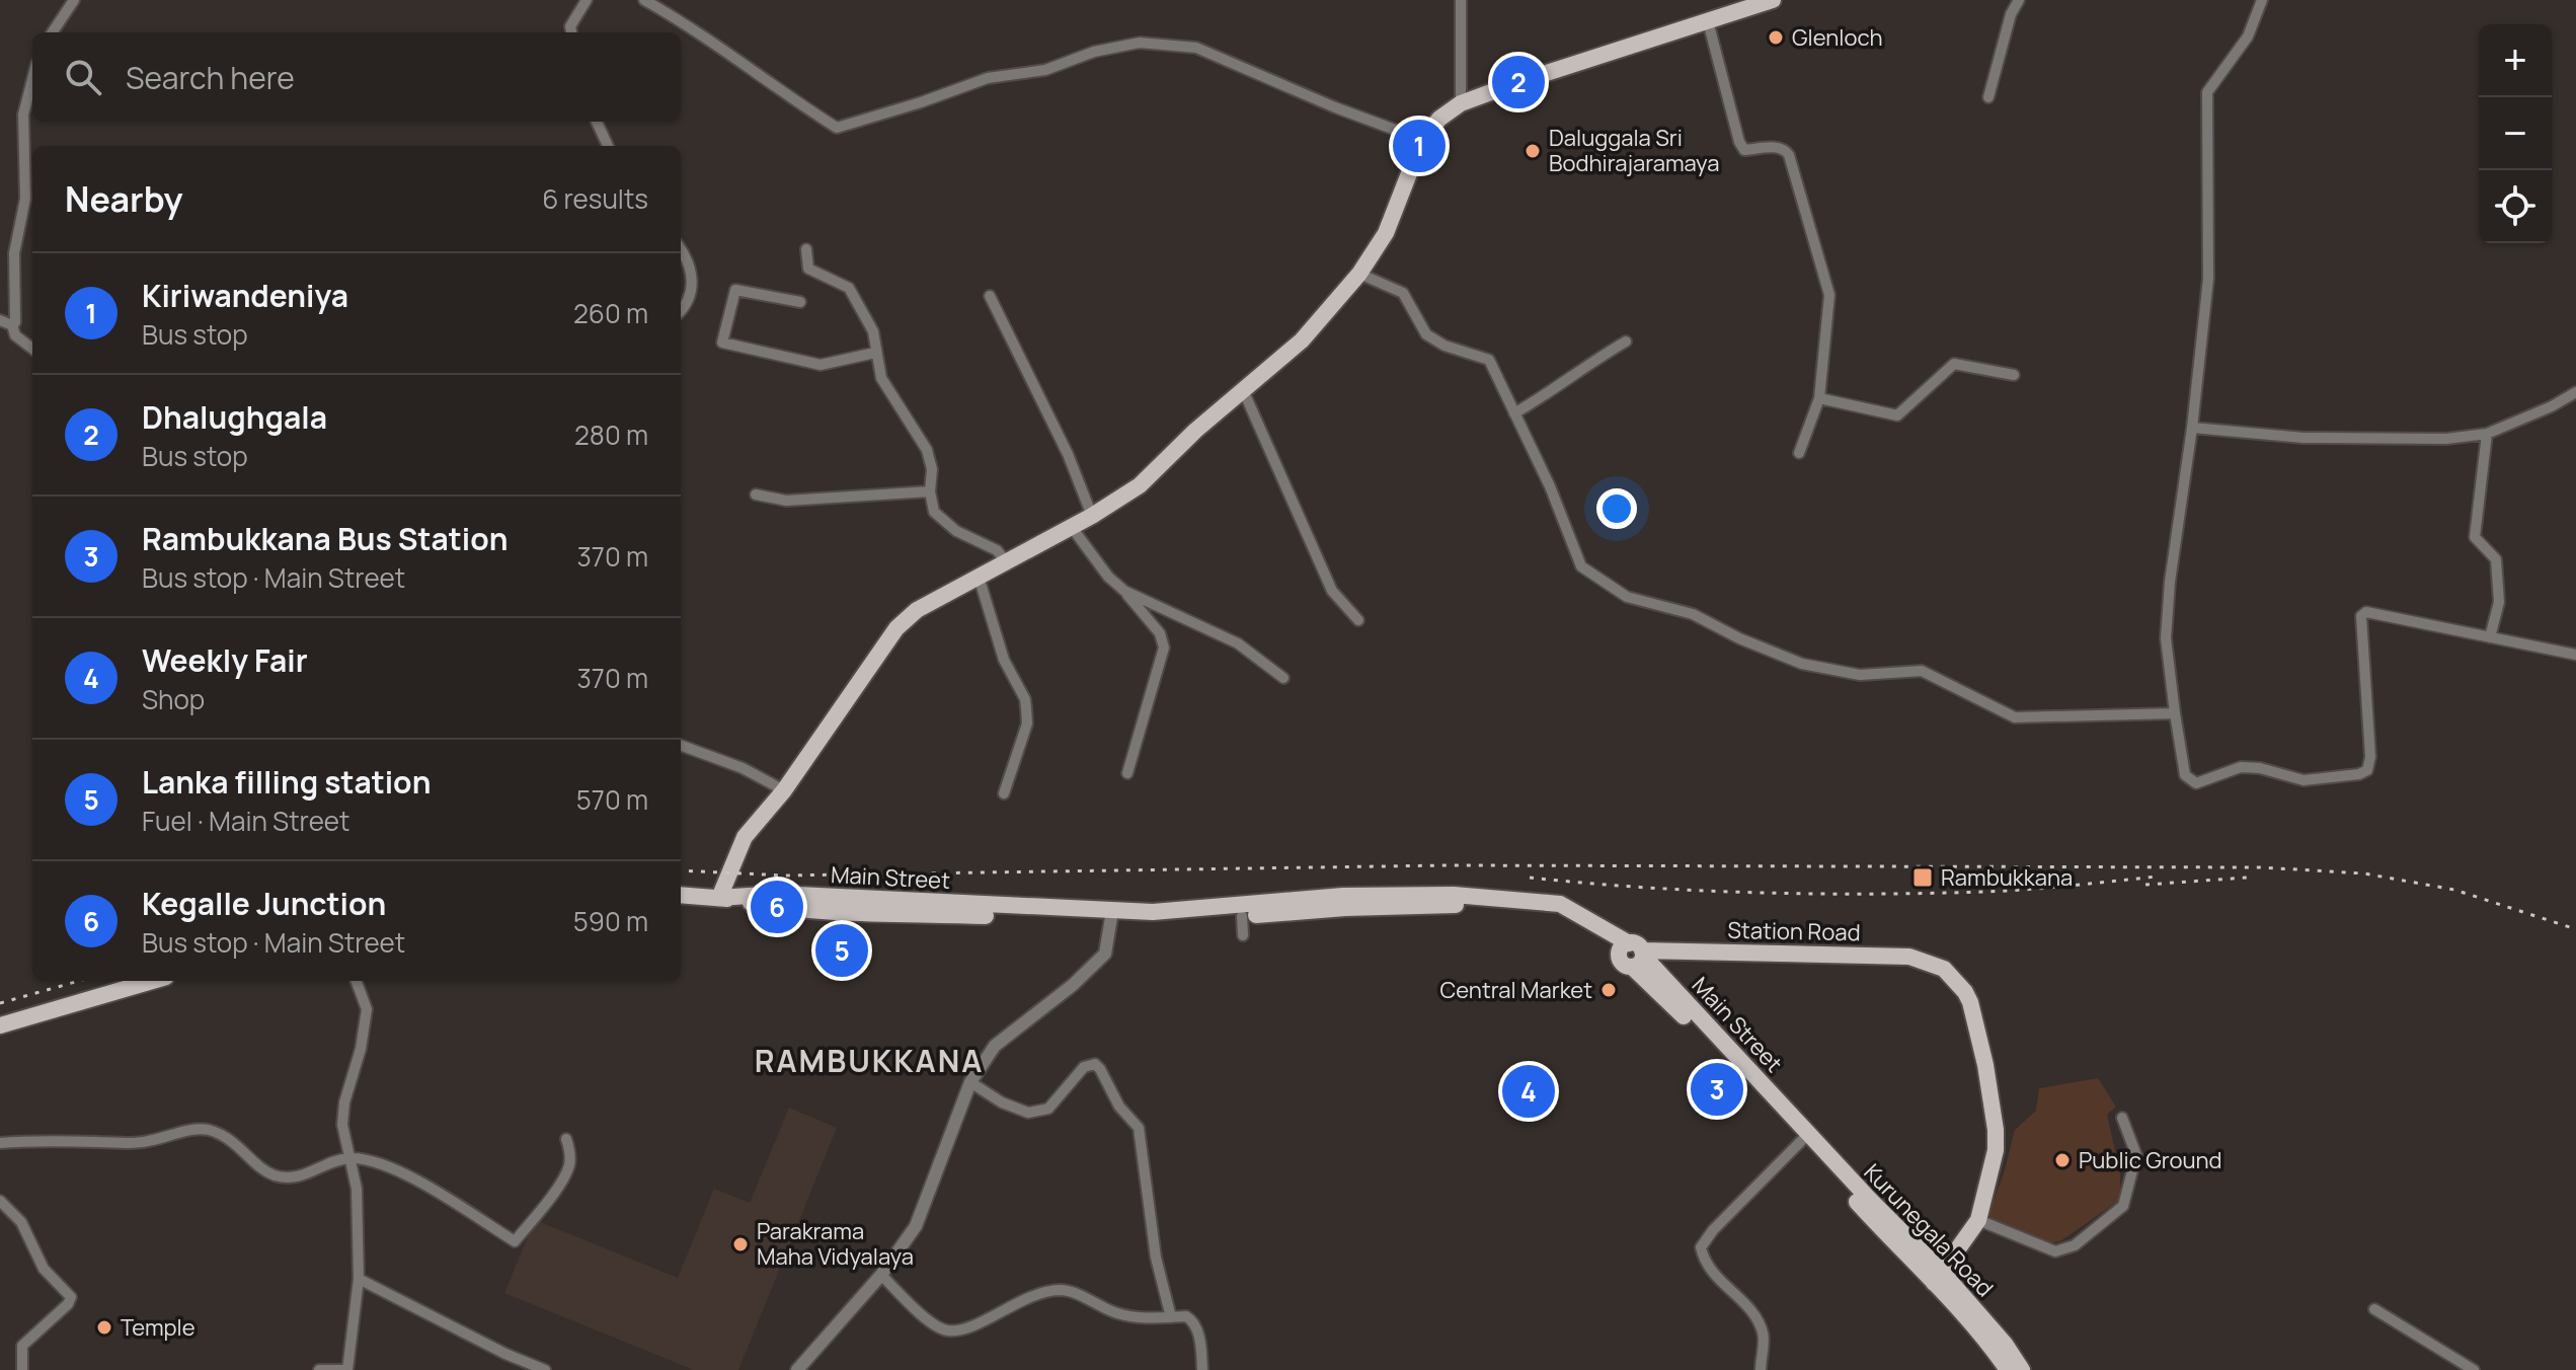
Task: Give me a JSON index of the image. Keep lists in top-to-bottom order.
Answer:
{
  "streets": {
    "main road": ["Main Street", "Station Road", "Kurunegala Road"]
  },
  "crossings": [
    ["Main Street", "Station Road"],
    ["Main Street", "Kurunegala Road"]
  ],
  "districts": ["RAMBUKKANA"],
  "places": {
    "other": [
      "Glenloch",
      "Daluggala Sri Bodhirajaramaya",
      "Central Market",
      "Public Ground",
      "Parakrama Maha Vidyalaya",
      "Temple"
    ],
    "transit": ["Rambukkana"]
  },
  "page": {
    "map_buttons": ["+", "−"],
    "search": "Search here",
    "pins": [
      "2",
      "1",
      "6",
      "5",
      "3",
      "4"
    ],
    "heading": ["Nearby", "6 results"],
    "list": [
      {
        "mark": "1",
        "name": "Kiriwandeniya",
        "note": "Bus stop",
        "value": "260 m"
      },
      {
        "mark": "2",
        "name": "Dhalughgala",
        "note": "Bus stop",
        "value": "280 m"
      },
      {
        "mark": "3",
        "name": "Rambukkana Bus Station",
        "note": "Bus stop · Main Street",
        "value": "370 m"
      },
      {
        "mark": "4",
        "name": "Weekly Fair",
        "note": "Shop",
        "value": "370 m"
      },
      {
        "mark": "5",
        "name": "Lanka filling station",
        "note": "Fuel · Main Street",
        "value": "570 m"
      },
      {
        "mark": "6",
        "name": "Kegalle Junction",
        "note": "Bus stop · Main Street",
        "value": "590 m"
      }
    ]
  }
}
